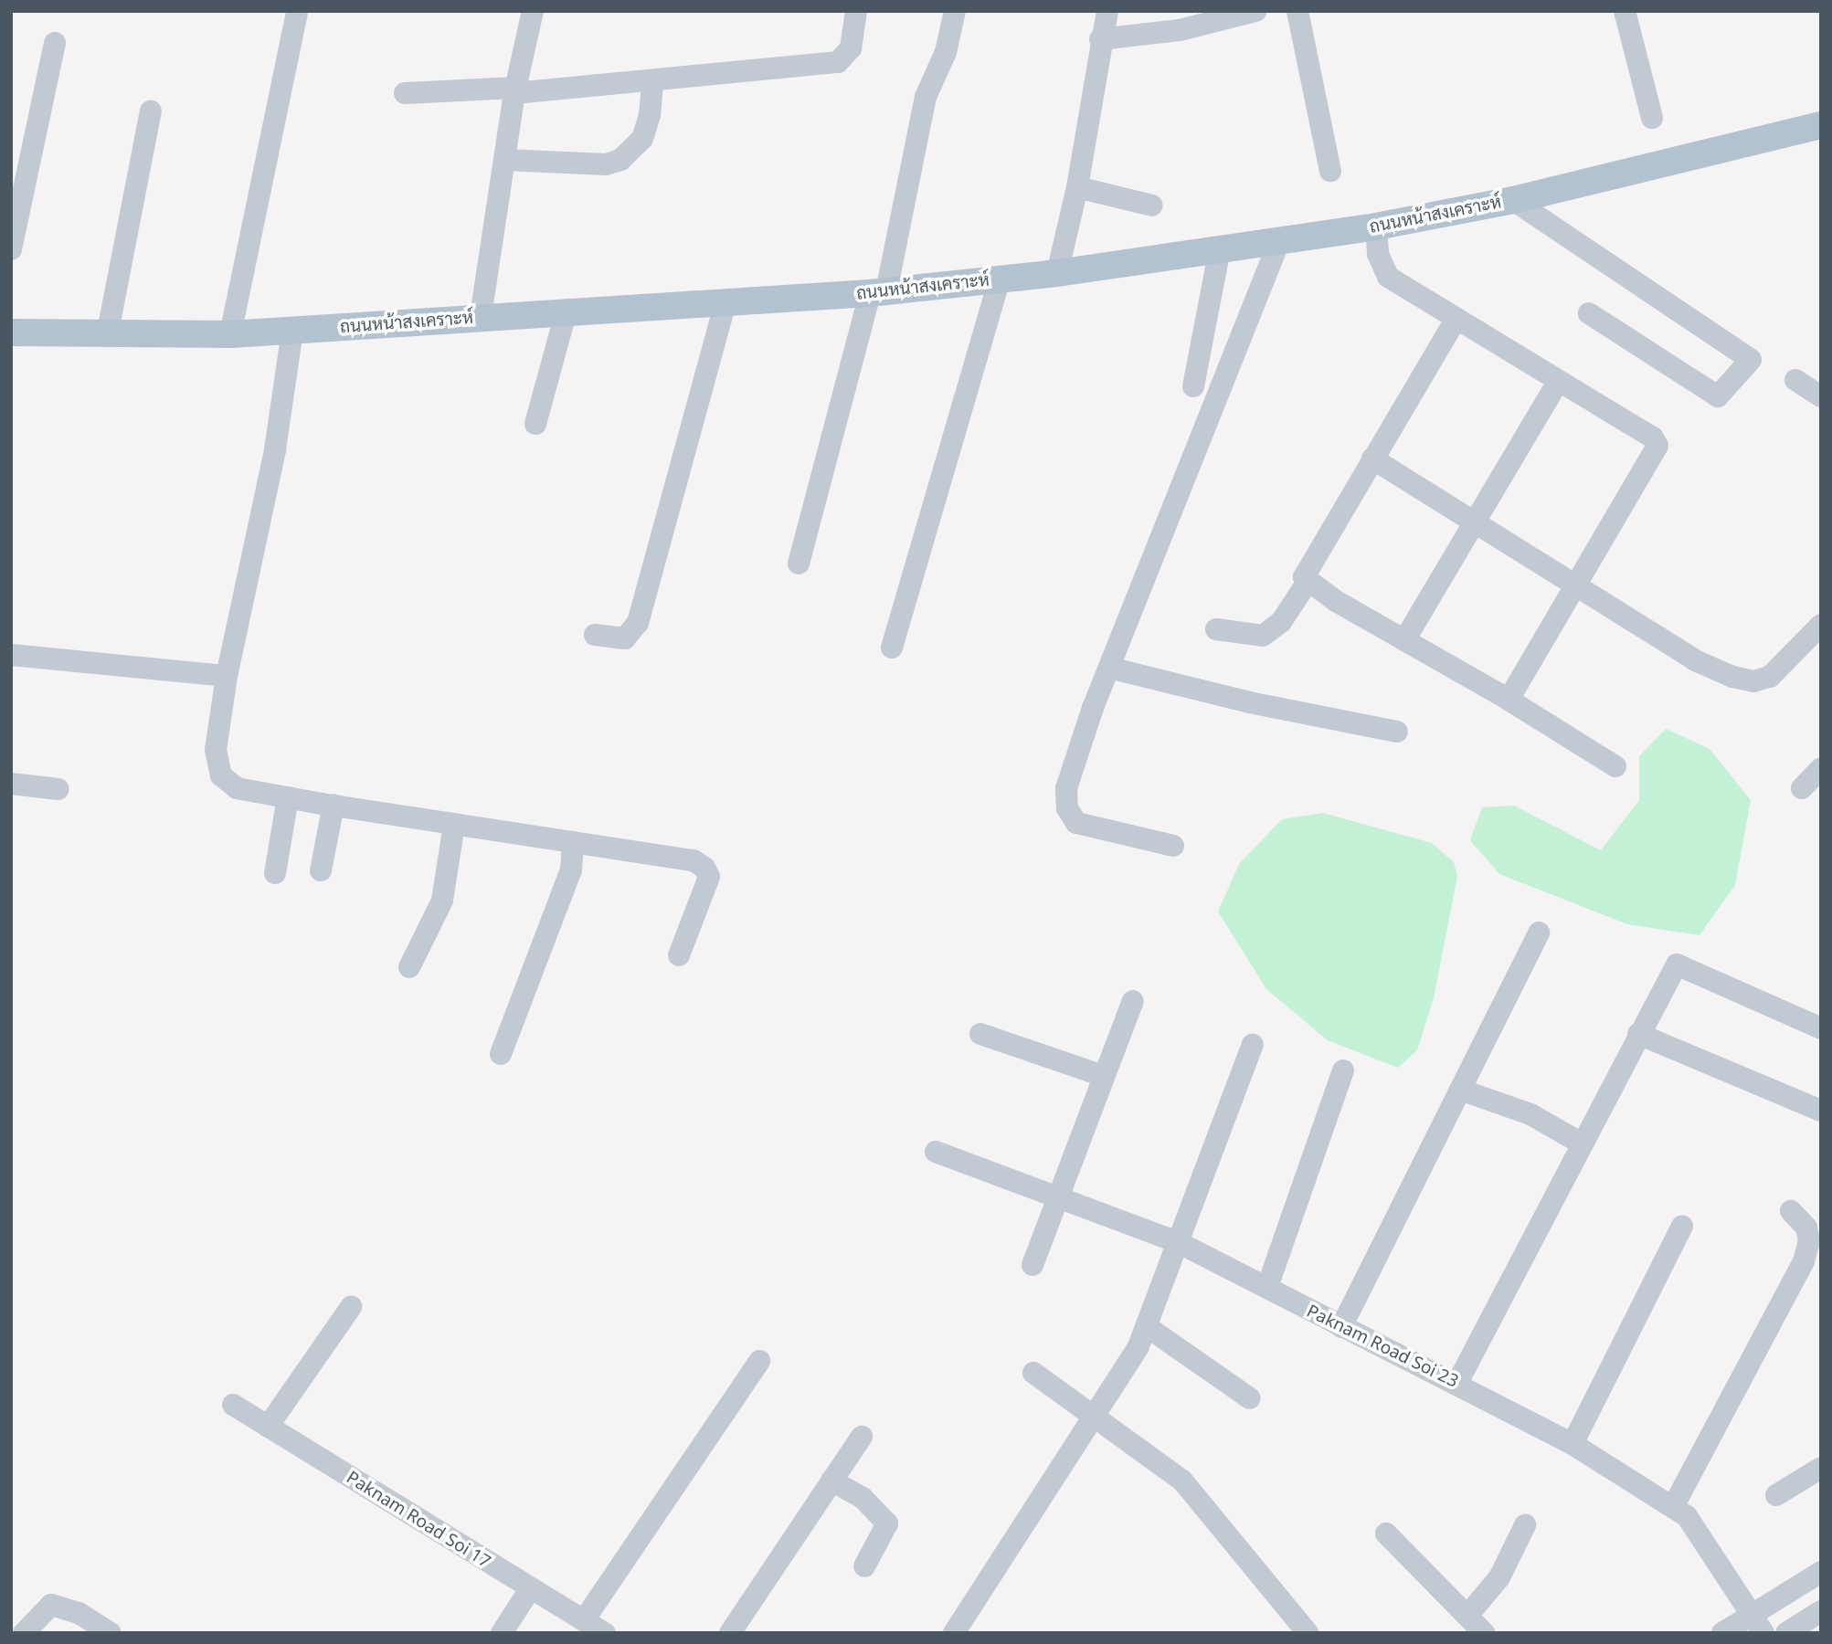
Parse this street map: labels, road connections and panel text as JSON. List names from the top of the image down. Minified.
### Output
{"streets":{"main road":["ถนนหน้าสงเคราะห์"],"street":["Paknam Road Soi 23","Paknam Road Soi 17"]}}
